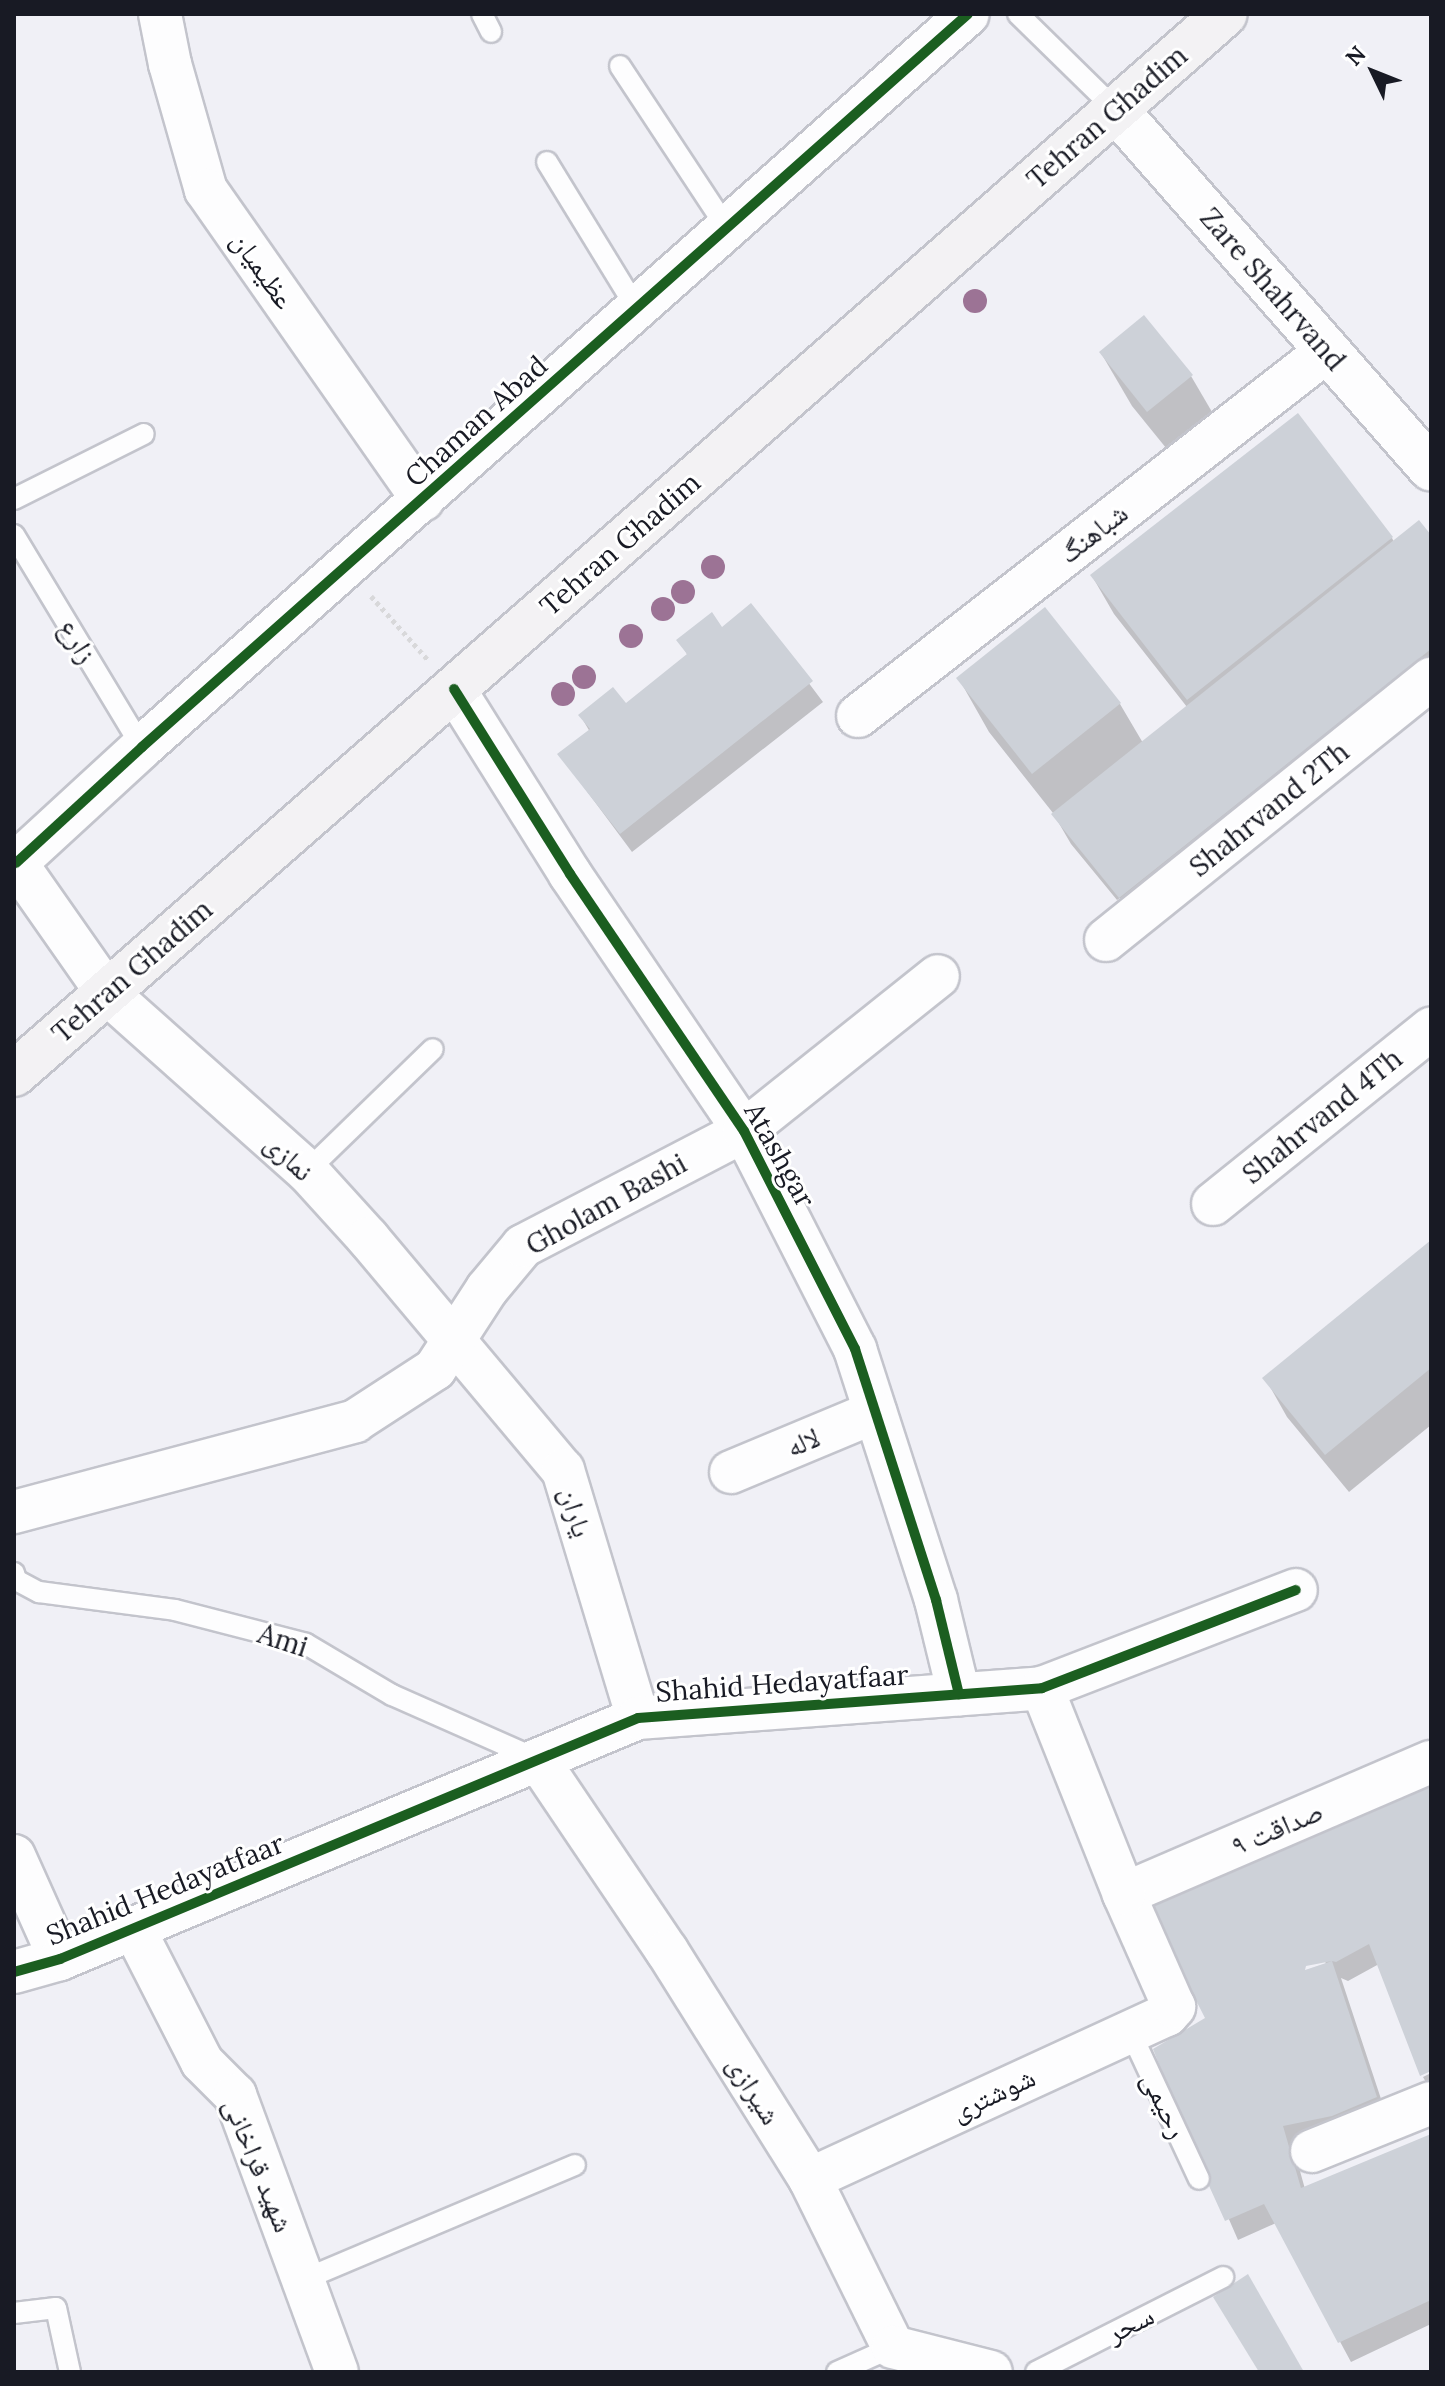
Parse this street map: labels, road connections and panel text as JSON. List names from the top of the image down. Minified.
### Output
{"streets":{"main road":["Tehran Ghadim"],"street":["عظیمیان","Zare Shahrvand","Chaman Abad","شباهنگ","Shahrvand 2Th","Shahrvand 4Th","Atashgar","نمازی","Gholam Bashi","لاله","یاران","Shahid Hedayatfaar","صداقت ۹","شیرازی","شوشتری","شهید قراخانی"],"lane":["زارع","Ami","رحیمی","سحر"]},"crossings":[["Tehran Ghadim","Zare Shahrvand"],["Tehran Ghadim","Atashgar"],["Tehran Ghadim","نمازی"],["عظیمیان","Chaman Abad"],["Zare Shahrvand","شباهنگ"],["Chaman Abad","زارع"],["Chaman Abad","نمازی"],["Atashgar","Gholam Bashi"],["Atashgar","لاله"],["Atashgar","Shahid Hedayatfaar"],["نمازی","Gholam Bashi"],["نمازی","یاران"],["Gholam Bashi","یاران"],["یاران","Shahid Hedayatfaar"],["Ami","Shahid Hedayatfaar"],["Ami","شیرازی"],["Shahid Hedayatfaar","شیرازی"],["Shahid Hedayatfaar","شهید قراخانی"],["صداقت ۹","شوشتری"],["شیرازی","شوشتری"],["شوشتری","رحیمی"]],"north":"top left"}
